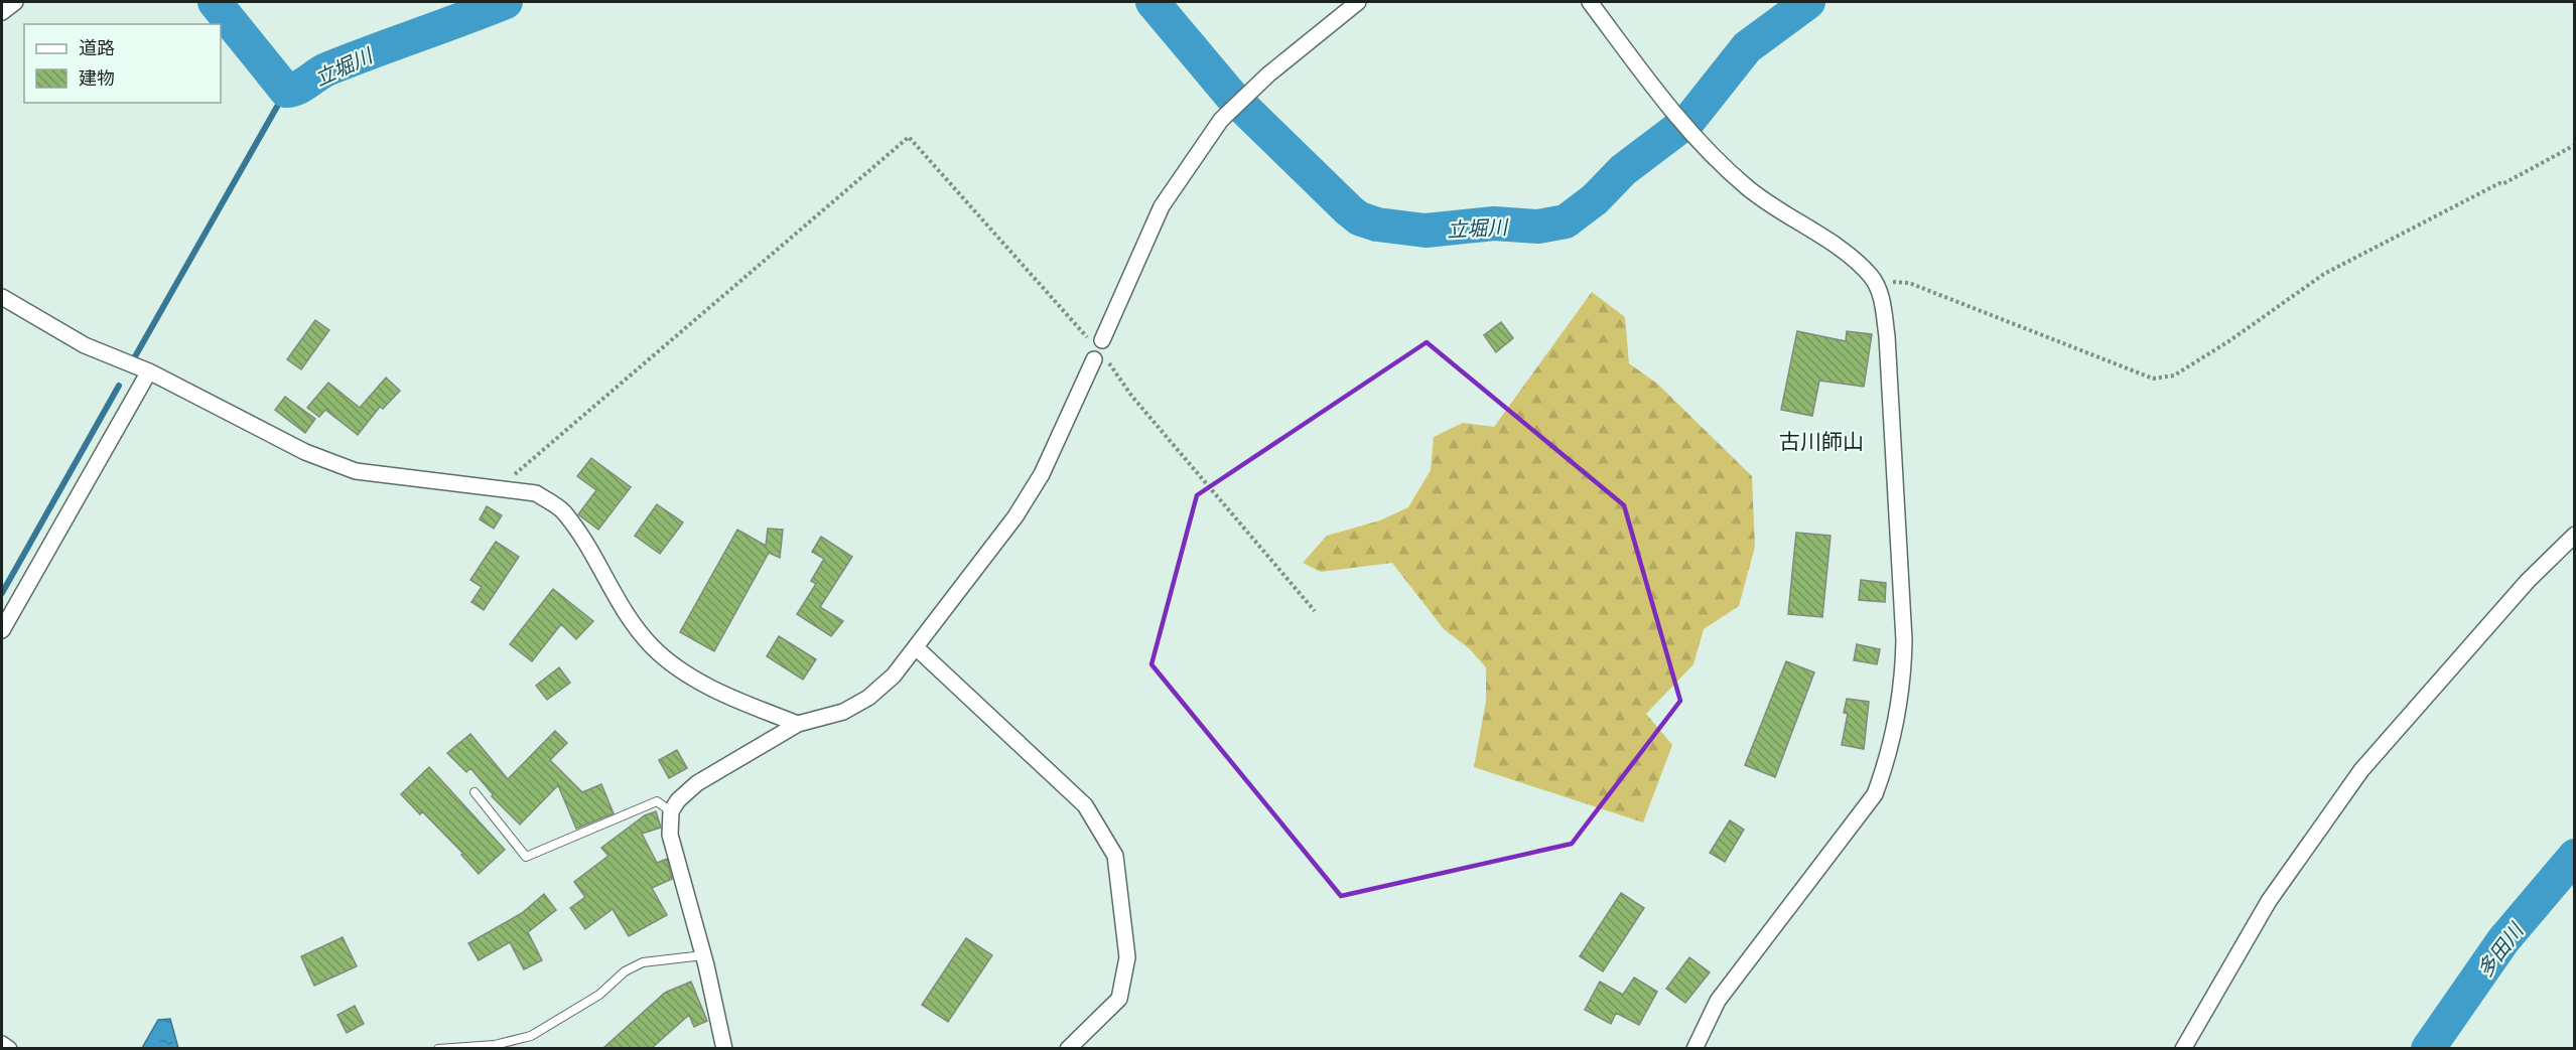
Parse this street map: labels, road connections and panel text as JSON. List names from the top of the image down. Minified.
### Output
{"districts":["古川師山"],"water":["立堀川","多田川"],"legend":["道路","建物"]}
